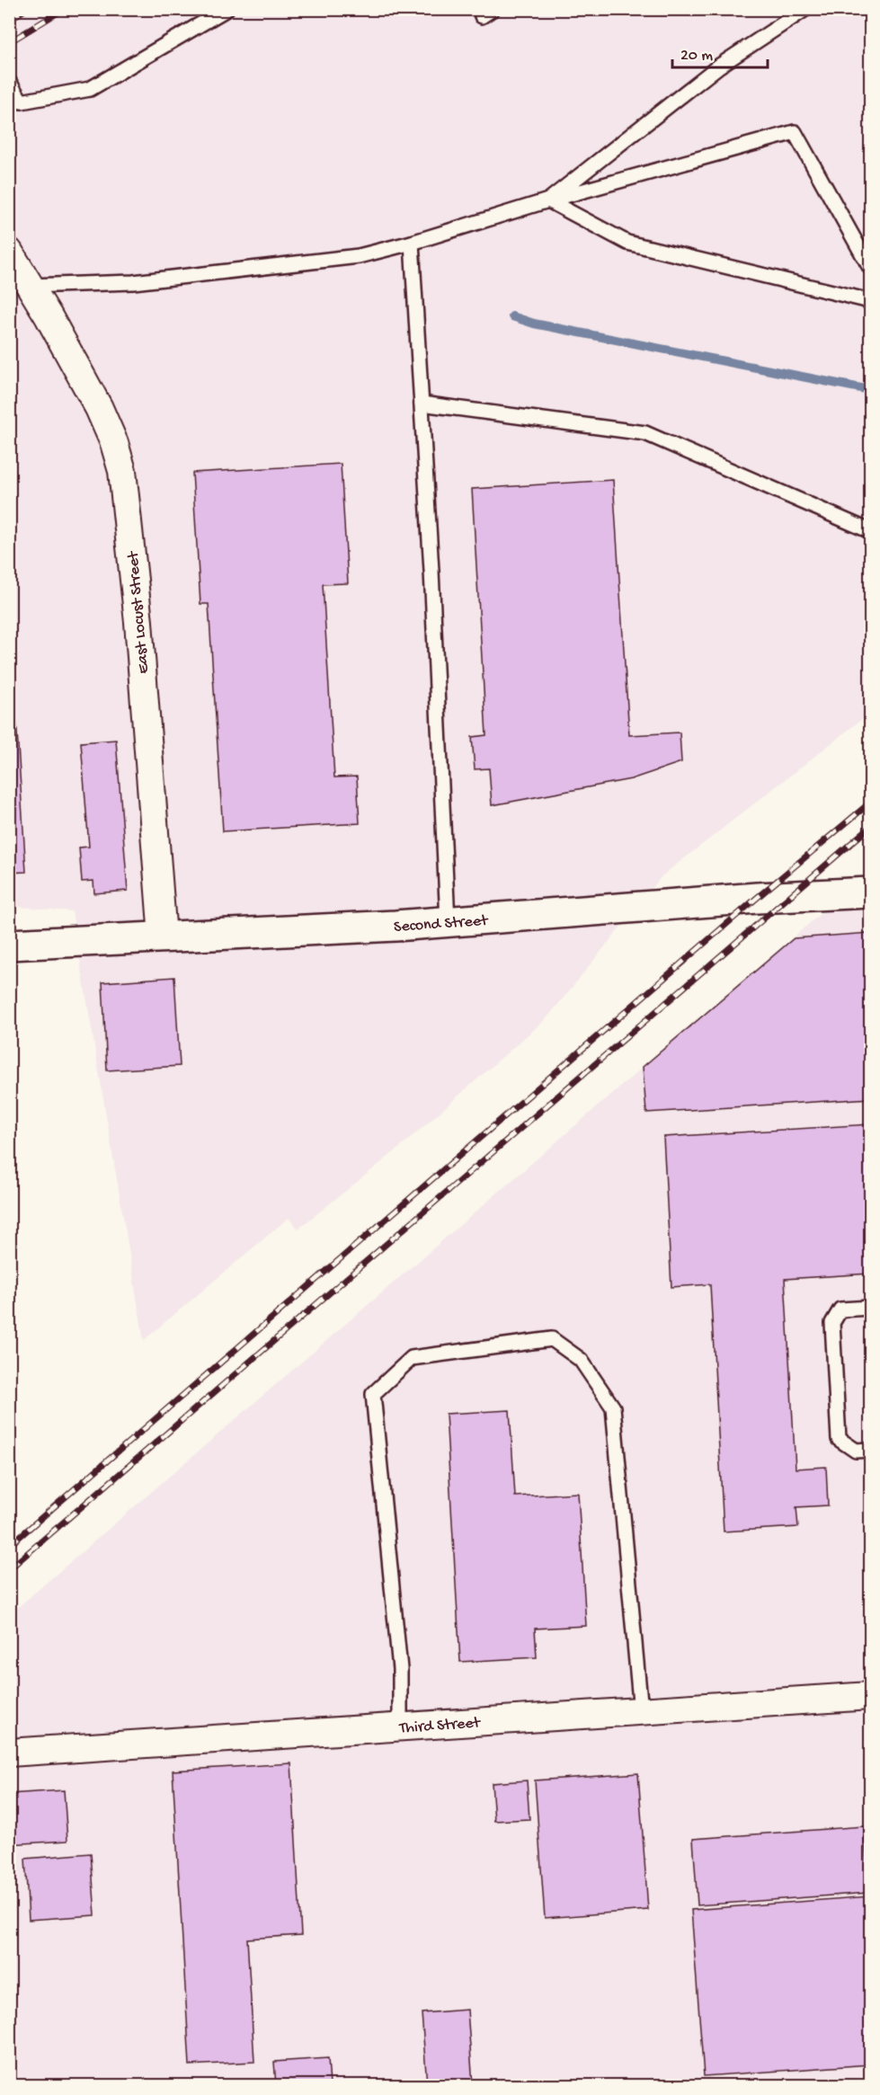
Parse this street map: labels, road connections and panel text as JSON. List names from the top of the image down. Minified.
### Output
{"streets":{"main road":["Second Street"],"street":["East Locust Street","Third Street"]},"crossings":[["East Locust Street","Second Street"]],"scale_bar":"20 m"}
